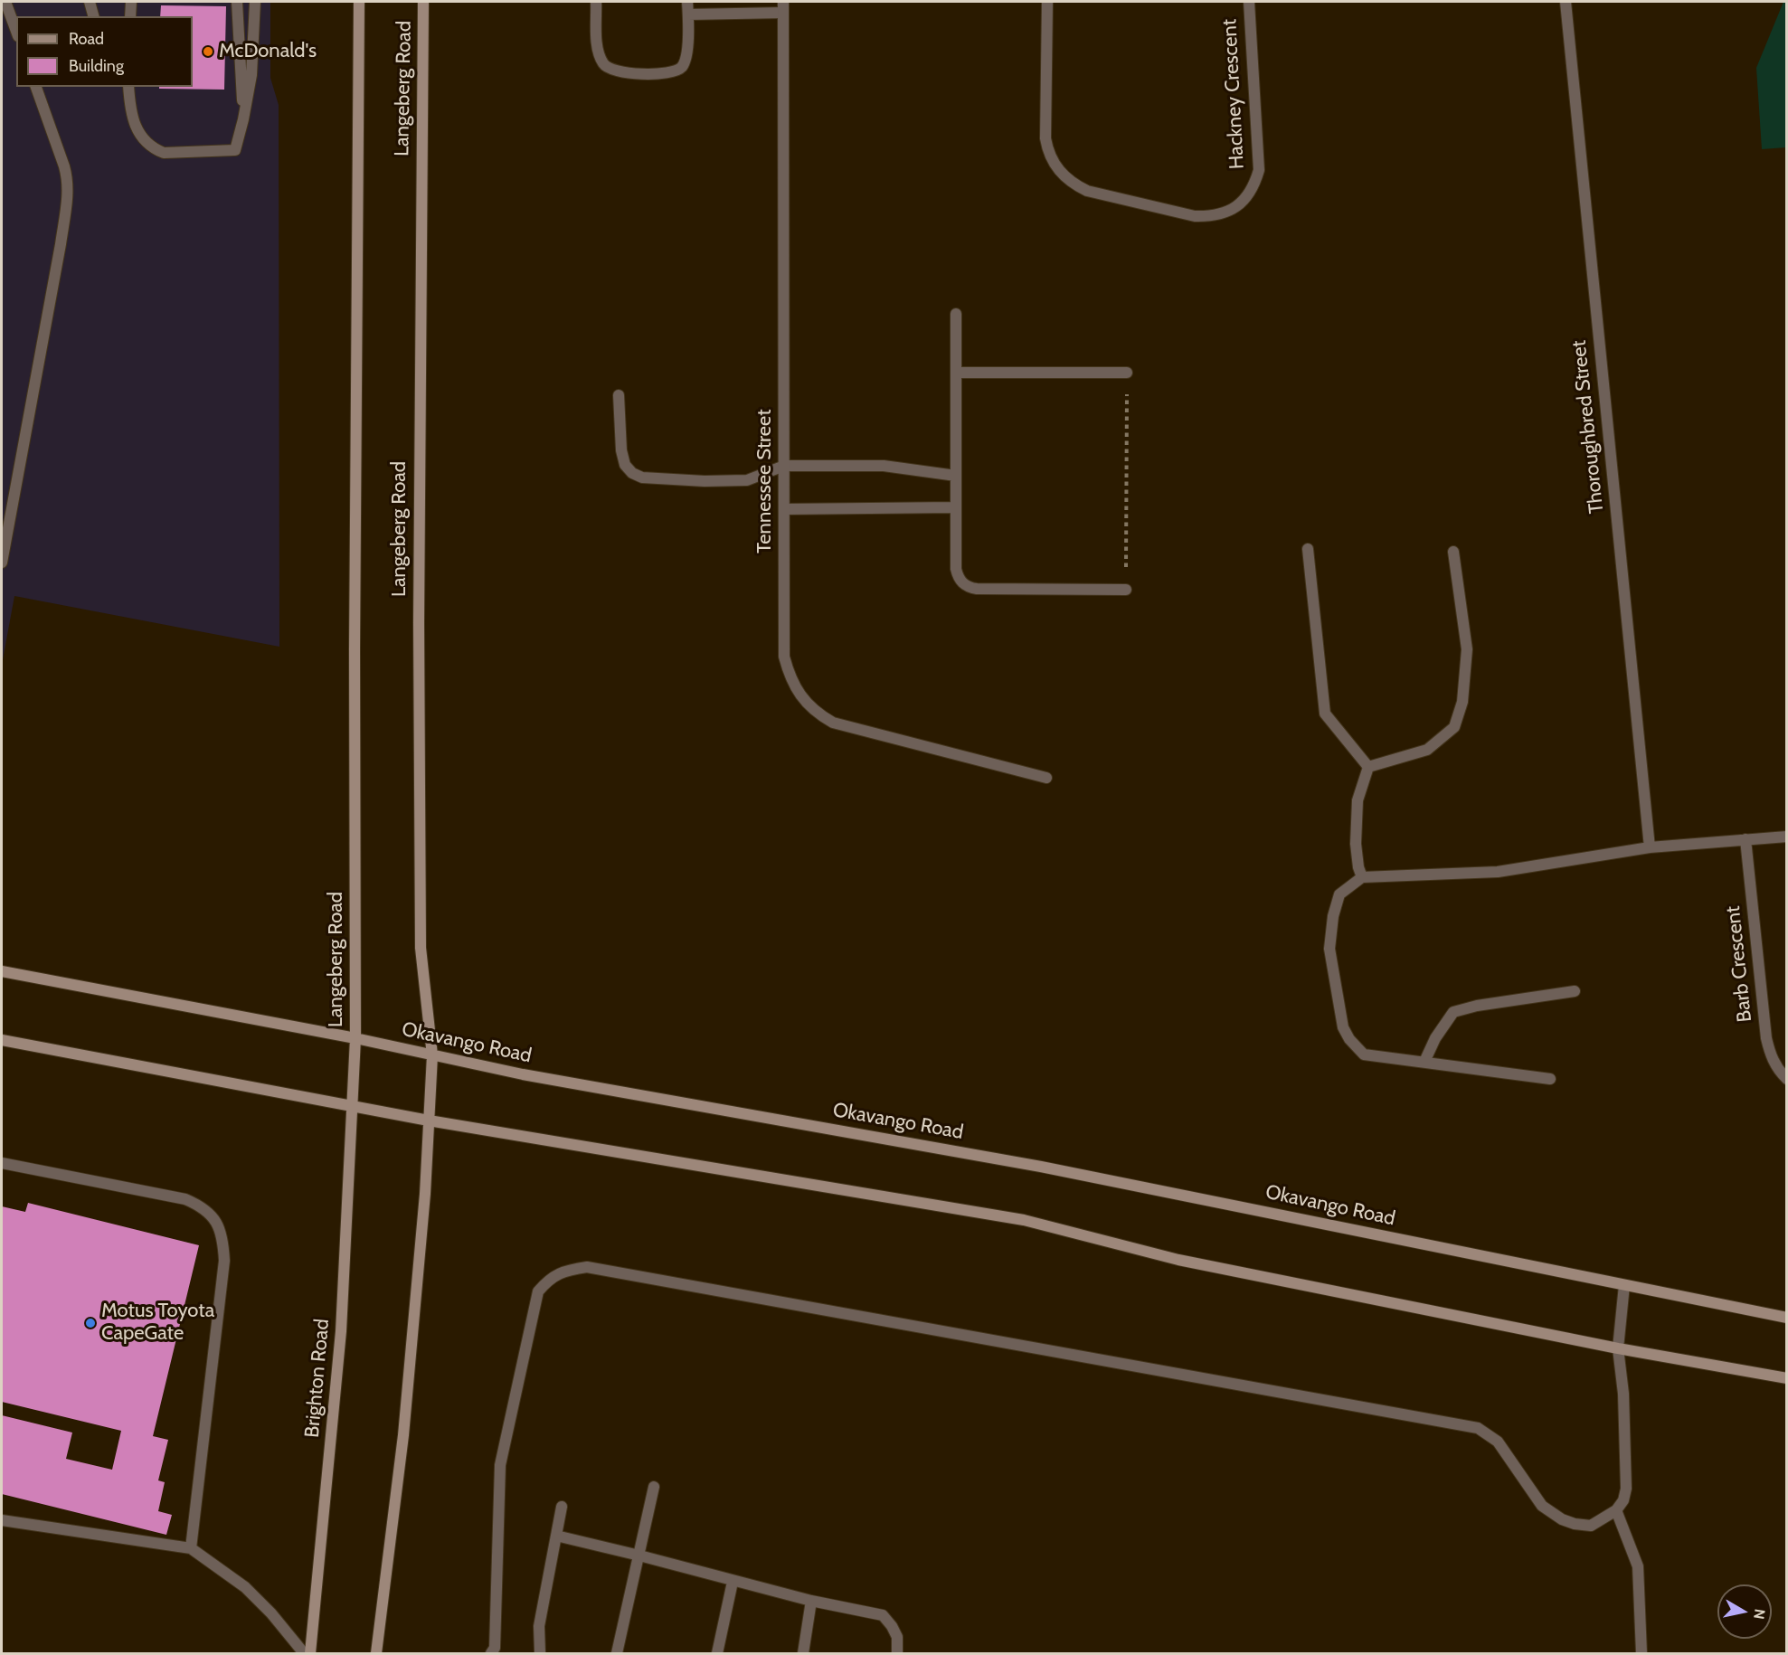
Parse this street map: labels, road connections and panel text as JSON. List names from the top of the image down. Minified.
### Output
{"streets":{"main road":["Langeberg Road","Okavango Road","Brighton Road"],"street":["Hackney Crescent","Thoroughbred Street","Tennessee Street","Barb Crescent"]},"crossings":[["Langeberg Road","Okavango Road"],["Langeberg Road","Brighton Road"]],"places":["McDonald's","Motus Toyota CapeGate"],"legend":["Road","Building"],"north":"right"}
